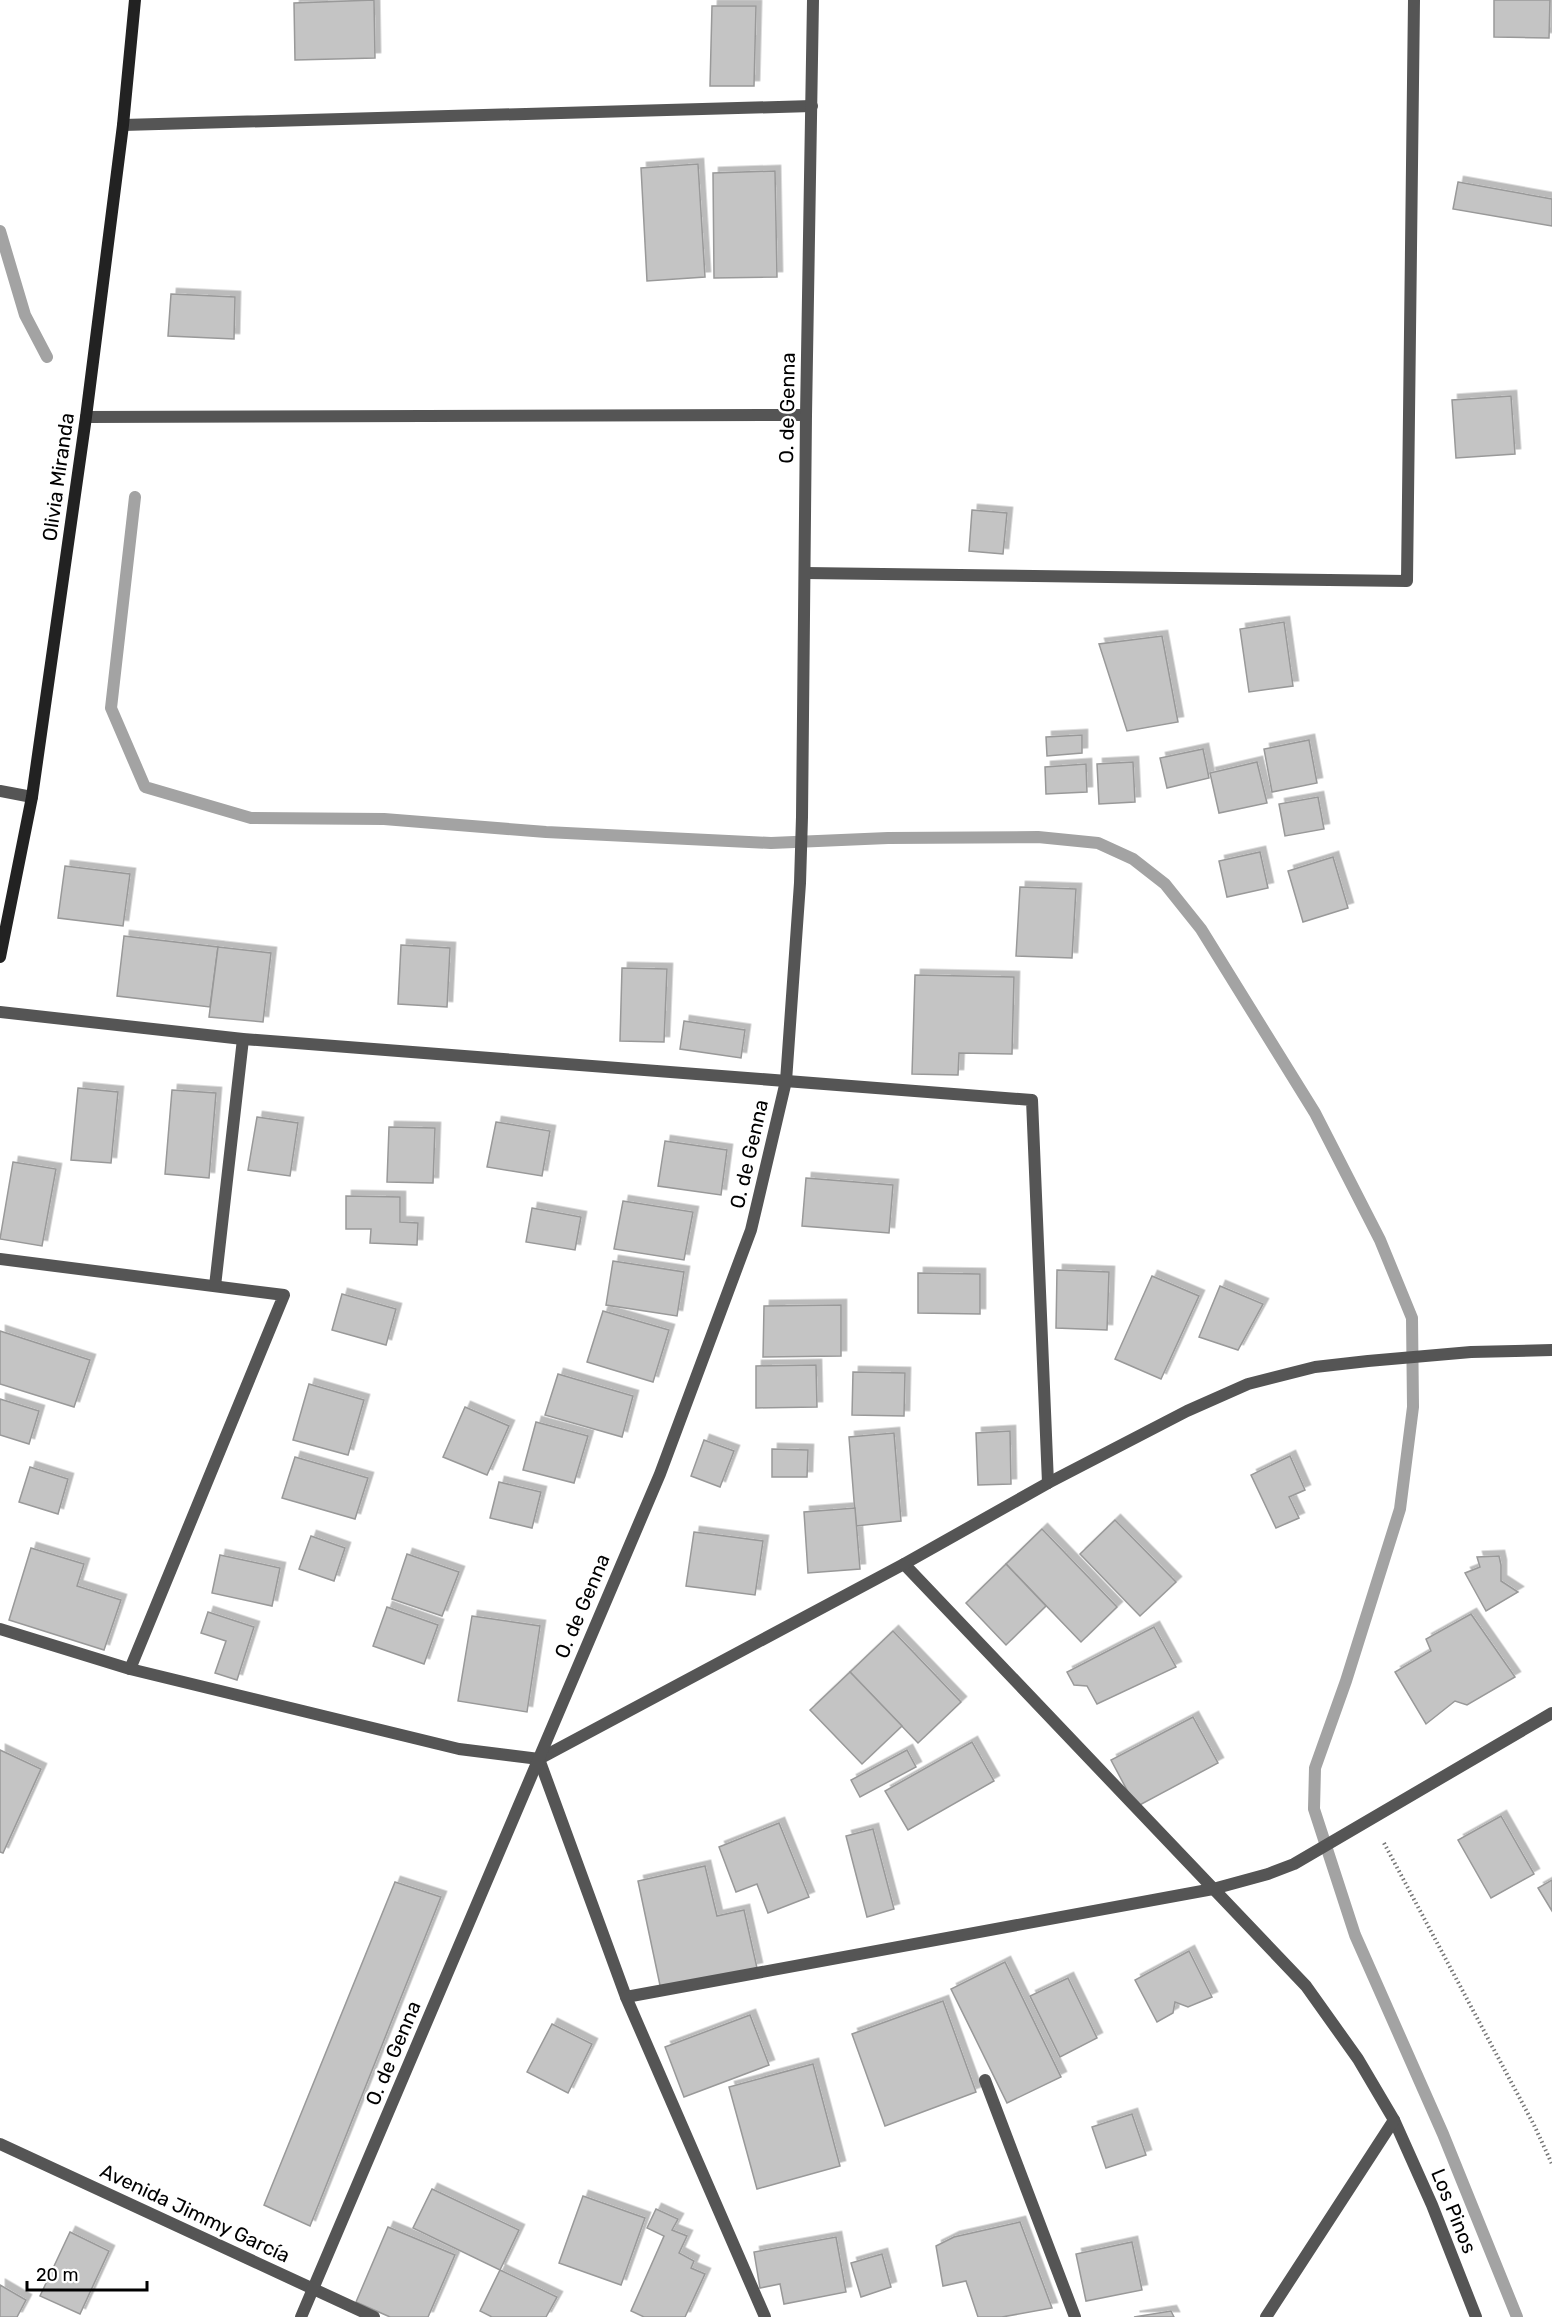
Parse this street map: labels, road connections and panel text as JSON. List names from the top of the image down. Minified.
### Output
{"streets":{"street":["O. de Genna","Olivia Miranda","Los Pinos","Avenida Jimmy García"]},"crossings":[["O. de Genna","Avenida Jimmy García"]],"scale_bar":"20 m"}
